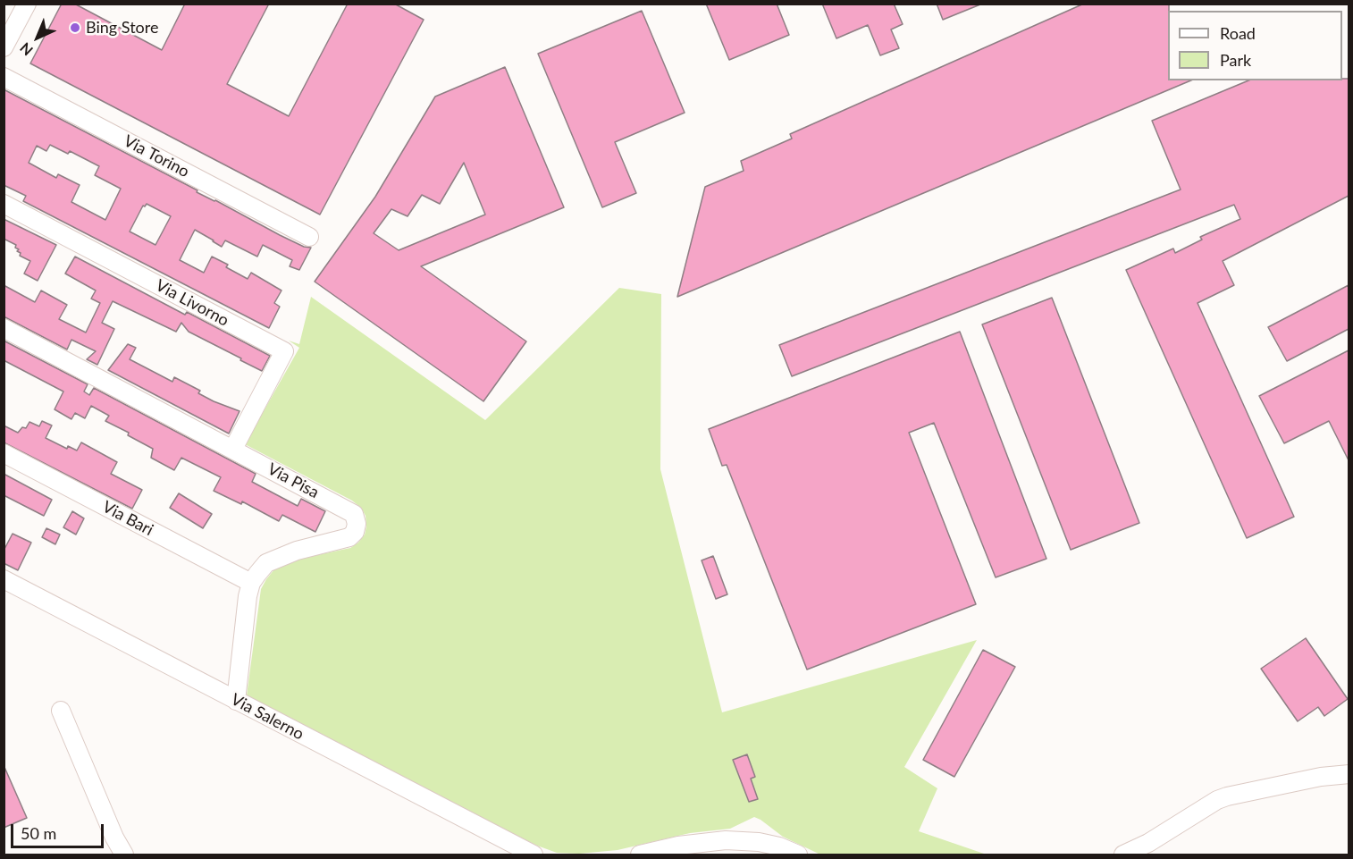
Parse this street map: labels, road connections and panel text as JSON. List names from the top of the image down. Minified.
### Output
{"streets":{"street":["Via Torino","Via Livorno","Via Pisa","Via Bari","Via Salerno"]},"crossings":[["Via Livorno","Via Pisa"],["Via Pisa","Via Bari"],["Via Pisa","Via Salerno"]],"places":["Bing Store"],"legend":["Road","Park"],"scale_bar":"50 m","north":"bottom left"}
